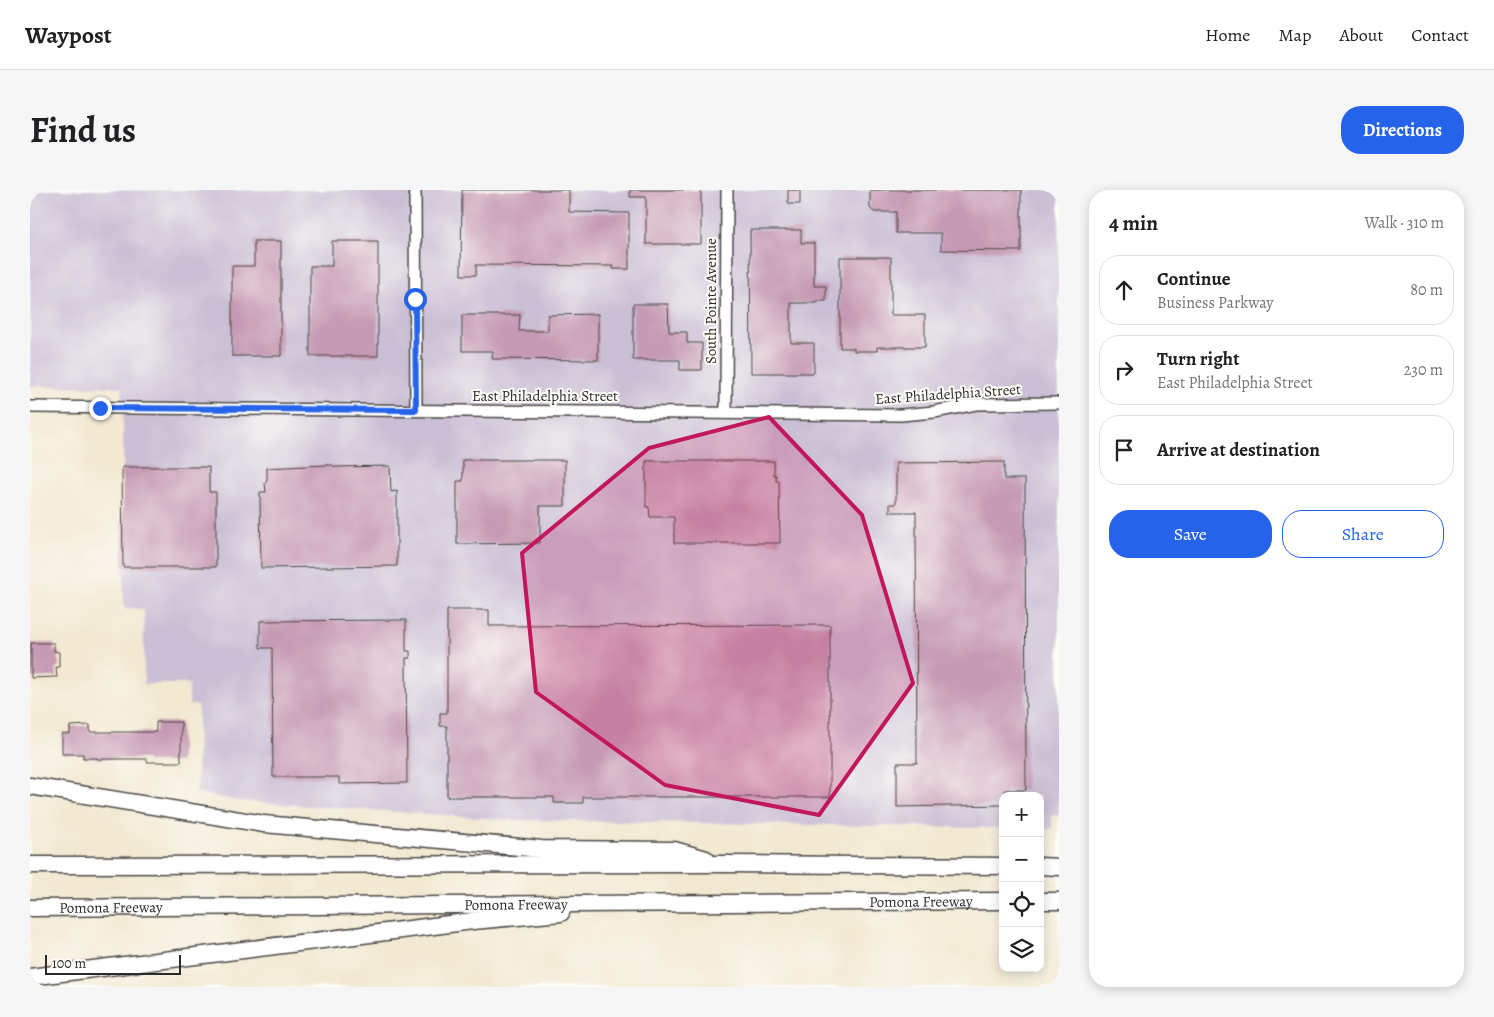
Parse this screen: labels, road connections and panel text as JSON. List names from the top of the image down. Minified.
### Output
{"streets":{"highway":["Pomona Freeway"],"street":["South Pointe Avenue","East Philadelphia Street"]},"crossings":[["South Pointe Avenue","East Philadelphia Street"]],"scale_bar":"100 m","page":{"header":"Waypost","nav":["Home","Map","About","Contact"],"title":"Find us","buttons":["Directions",["Save","Share"]],"heading":["4 min","Walk · 310 m"],"list":[["Continue","Business Parkway","80 m"],["Turn right","East Philadelphia Street","230 m"],"Arrive at destination"],"map_buttons":["+","−"],"scale":"100 m"}}
